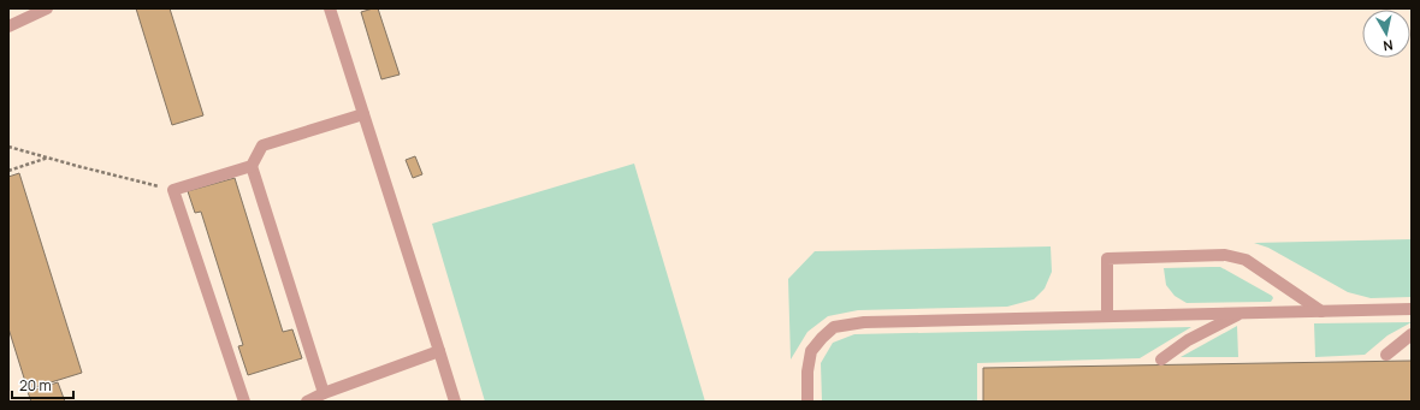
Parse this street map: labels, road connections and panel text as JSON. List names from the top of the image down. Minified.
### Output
{"scale_bar":"20 m","north":"bottom"}
